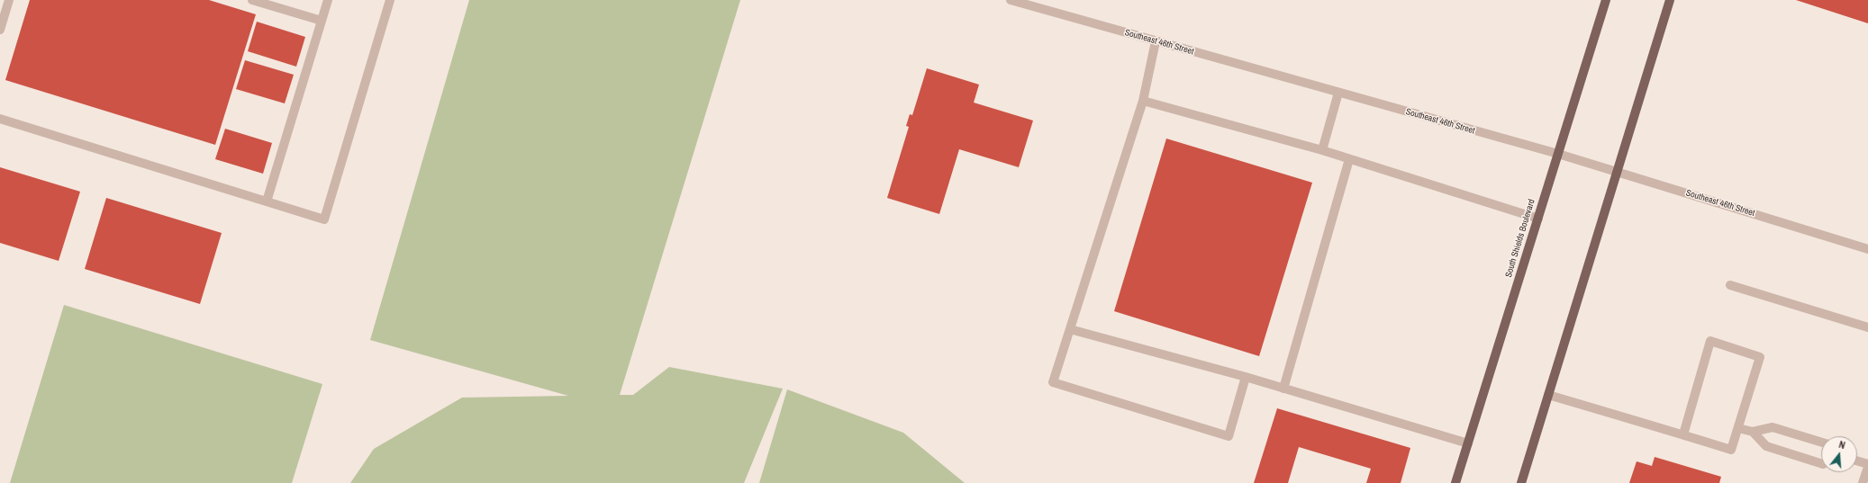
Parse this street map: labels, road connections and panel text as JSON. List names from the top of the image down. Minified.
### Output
{"streets":{"main road":["South Shields Boulevard"],"street":["Southeast 46th Street"]},"crossings":[["Southeast 46th Street","South Shields Boulevard"]],"north":"top"}
